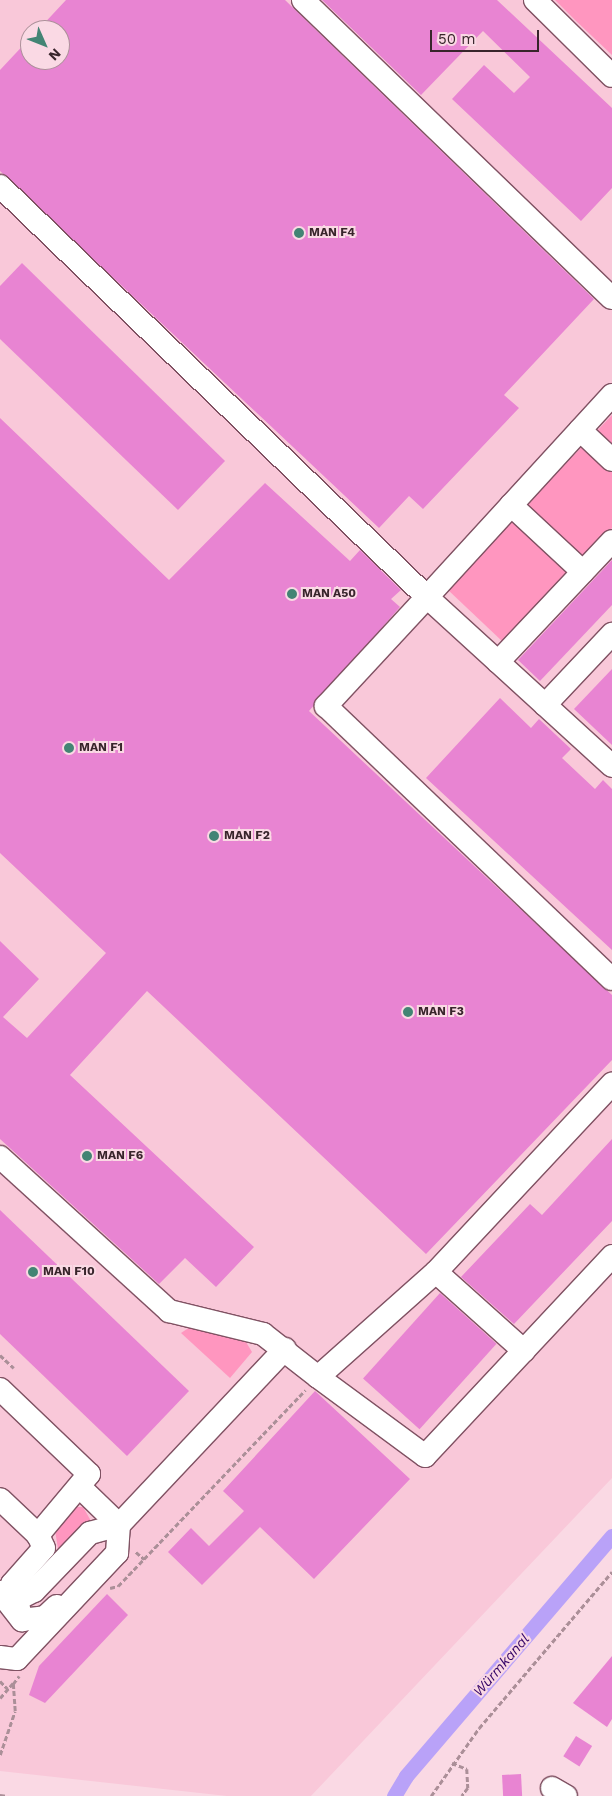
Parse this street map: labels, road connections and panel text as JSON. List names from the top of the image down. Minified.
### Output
{"water":["Würmkanal"],"places":["MAN F4","MAN A50","MAN F1","MAN F2","MAN F3","MAN F6","MAN F10"],"scale_bar":"50 m","north":"bottom right"}
